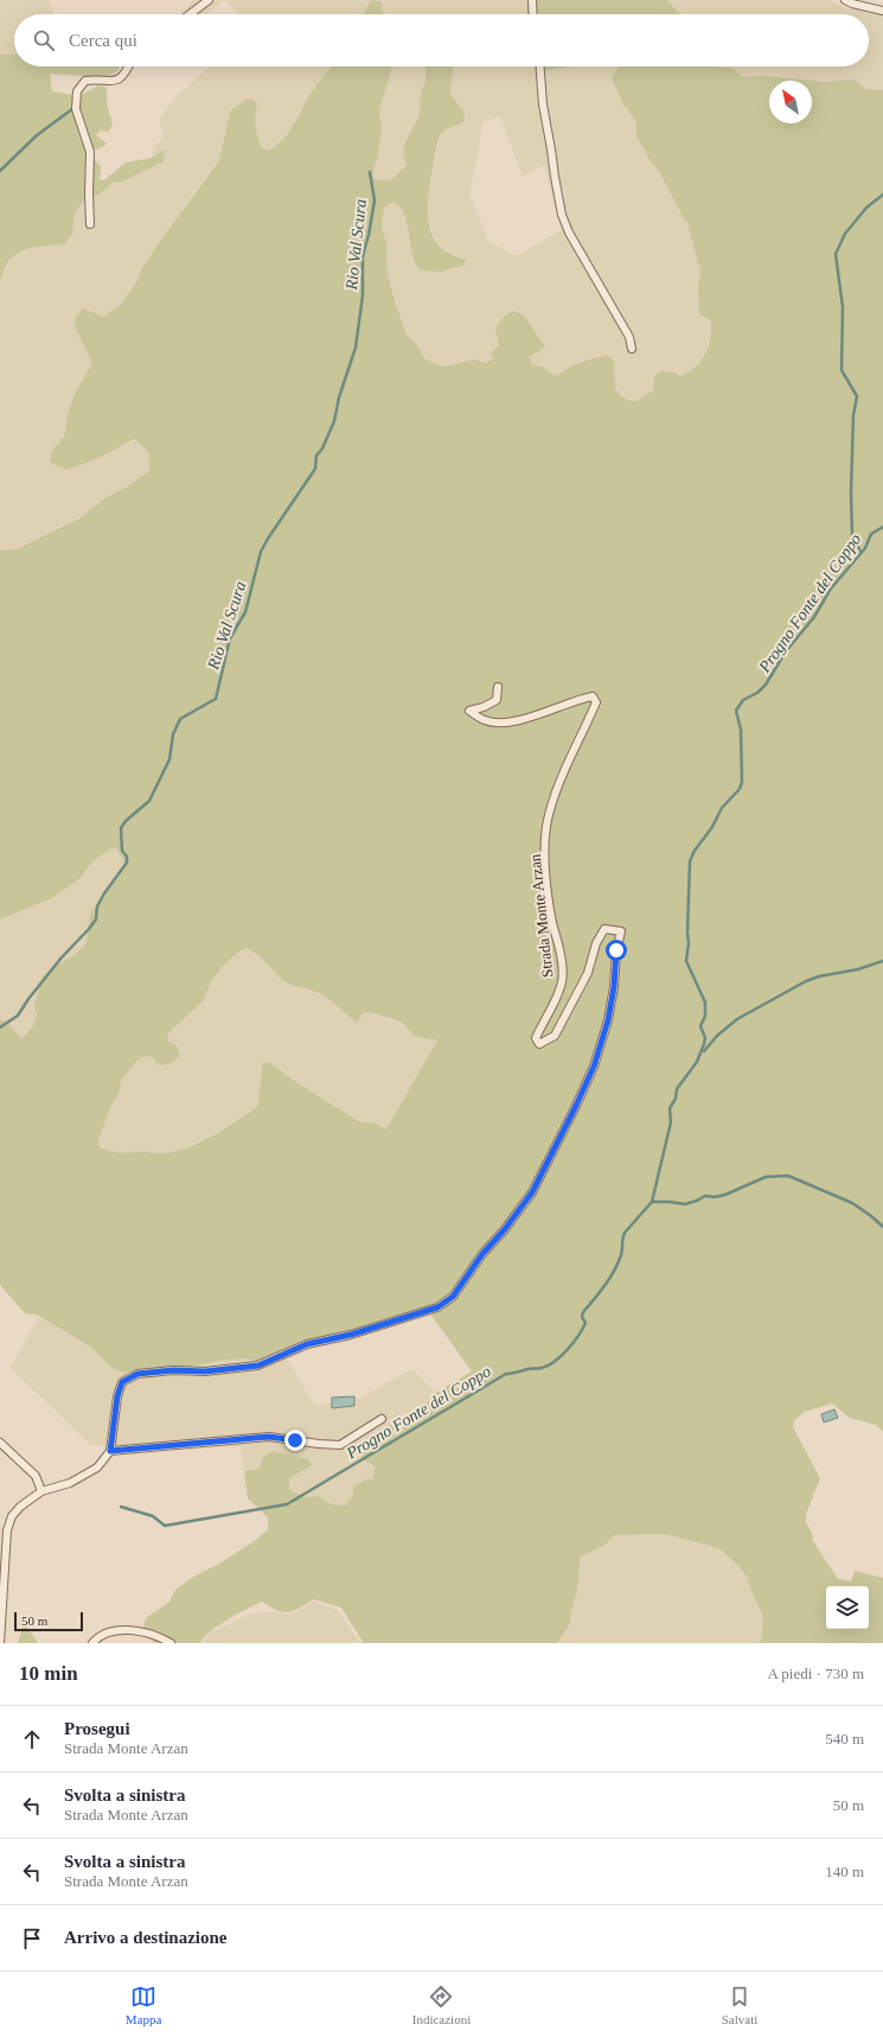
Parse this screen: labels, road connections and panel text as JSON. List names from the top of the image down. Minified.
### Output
{"streets":{"street":["Strada Monte Arzan"]},"water":["Rio Val Scura","Progno Fonte del Coppo"],"scale_bar":"50 m","north":"top left","page":{"search":"Cerca qui","scale":"50 m","heading":["10 min","A piedi · 730 m"],"list":[["Prosegui","Strada Monte Arzan","540 m"],["Svolta a sinistra","Strada Monte Arzan","50 m"],["Svolta a sinistra","Strada Monte Arzan","140 m"],"Arrivo a destinazione"],"nav":["Mappa","Indicazioni","Salvati"]}}
